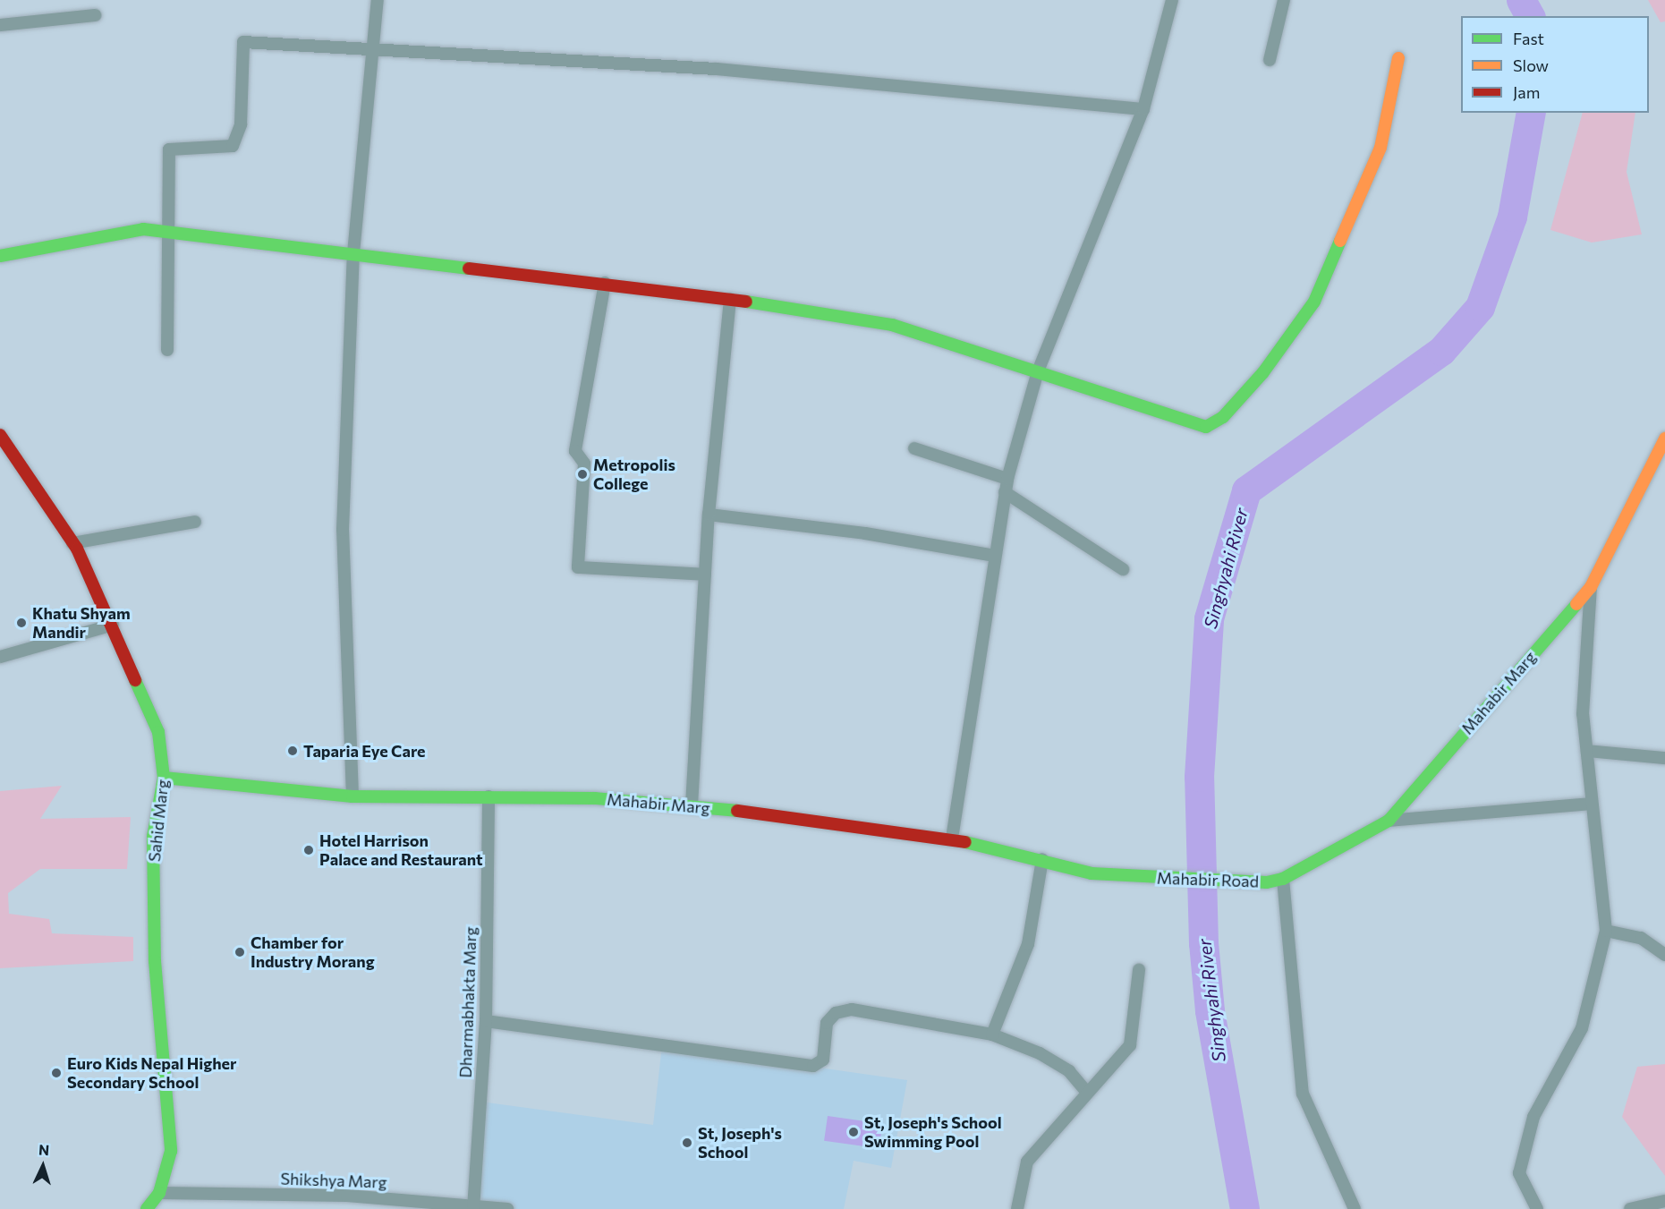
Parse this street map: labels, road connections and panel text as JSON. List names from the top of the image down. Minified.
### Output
{"streets":{"street":["Mahabir Marg","Sahid Marg","Mahabir Road","Dharmabhakta Marg","Shikshya Marg"]},"crossings":[["Mahabir Marg","Sahid Marg"],["Mahabir Marg","Mahabir Road"],["Mahabir Marg","Dharmabhakta Marg"],["Sahid Marg","Shikshya Marg"],["Dharmabhakta Marg","Shikshya Marg"]],"water":["Singhyahi River"],"places":["Metropolis College","Khatu Shyam Mandir","Taparia Eye Care","Hotel Harrison Palace and Restaurant","Chamber for Industry Morang","Euro Kids Nepal Higher Secondary School","St, Joseph's School Swimming Pool","St, Joseph's School"],"legend":["Fast","Slow","Jam"],"north":"top"}
